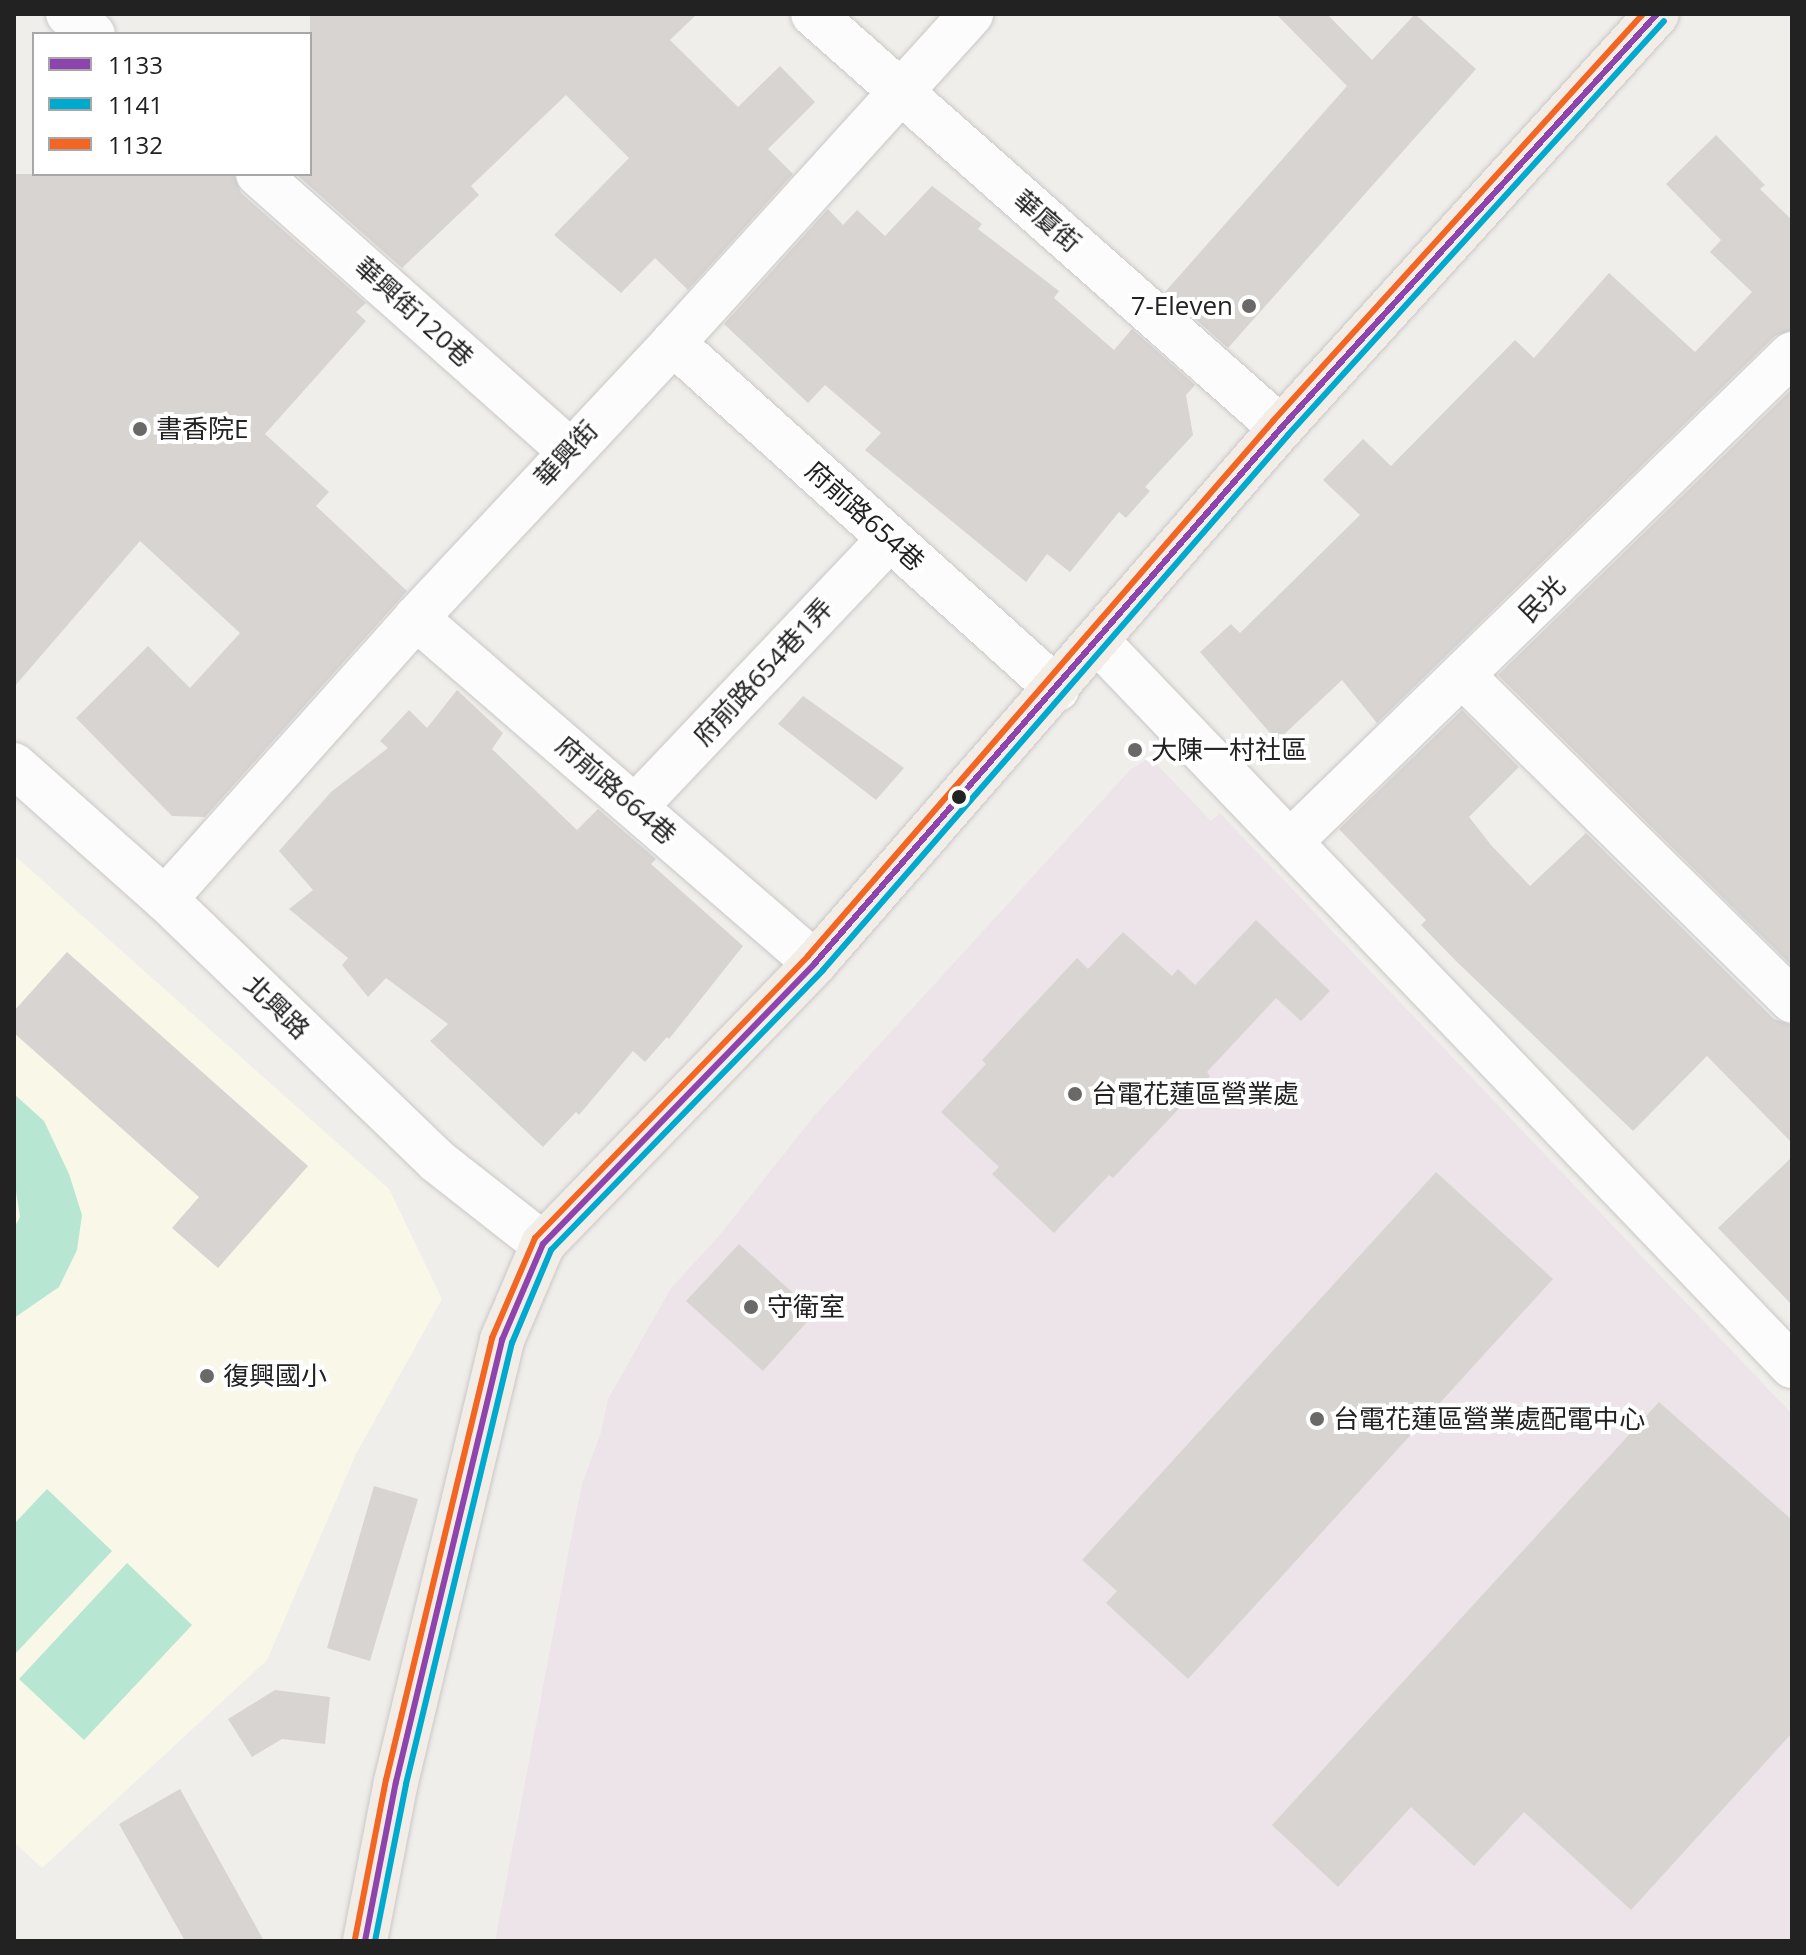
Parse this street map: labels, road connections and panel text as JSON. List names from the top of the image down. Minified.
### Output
{"streets":{"street":["華廈街","華興街120巷","華興街","府前路654巷","民光","府前路654巷1弄","府前路664巷","北興路"]},"crossings":[["華廈街","華興街"],["華興街120巷","華興街"],["華興街","府前路654巷"],["華興街","府前路664巷"],["華興街","北興路"],["府前路654巷","府前路654巷1弄"],["府前路654巷1弄","府前路664巷"]],"places":["7-Eleven","書香院E","大陳一村社區","台電花蓮區營業處","守衛室","復興國小","台電花蓮區營業處配電中心"],"lines":["transit line 1133","transit line 1132","transit line 1141"],"legend":["1133","1141","1132"]}
